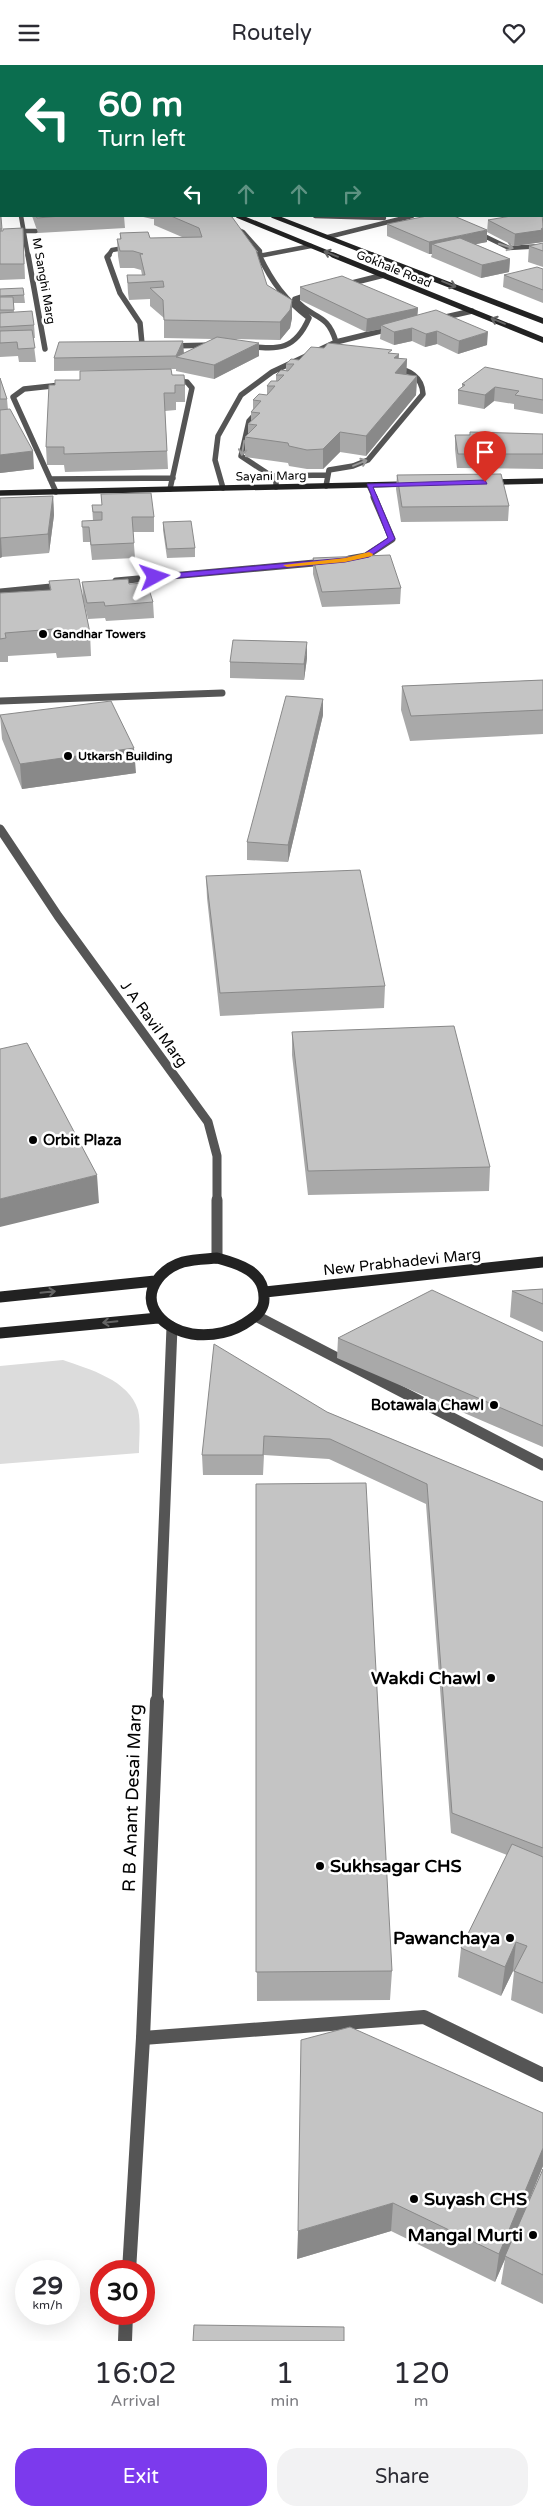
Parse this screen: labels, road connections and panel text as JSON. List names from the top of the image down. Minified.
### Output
{"streets":{"main road":["Gokhale Road","Sayani Marg","New Prabhadevi Marg"],"street":["M Sanghi Marg","J A Ravil Marg","R B Anant Desai Marg"]},"crossings":[["J A Ravil Marg","New Prabhadevi Marg"],["J A Ravil Marg","R B Anant Desai Marg"],["New Prabhadevi Marg","R B Anant Desai Marg"]],"places":["Gandhar Towers","Utkarsh Building","Orbit Plaza","Botawala Chawl","Wakdi Chawl","Sukhsagar CHS","Pawanchaya","Suyash CHS","Mangal Murti"],"page":{"header":"Routely","turn":["60 m","Turn left"],"speed":"29 km/h","limit":"30","eta":["16:02","Arrival","1","min","120","m"],"buttons":["Exit","Share"]}}
